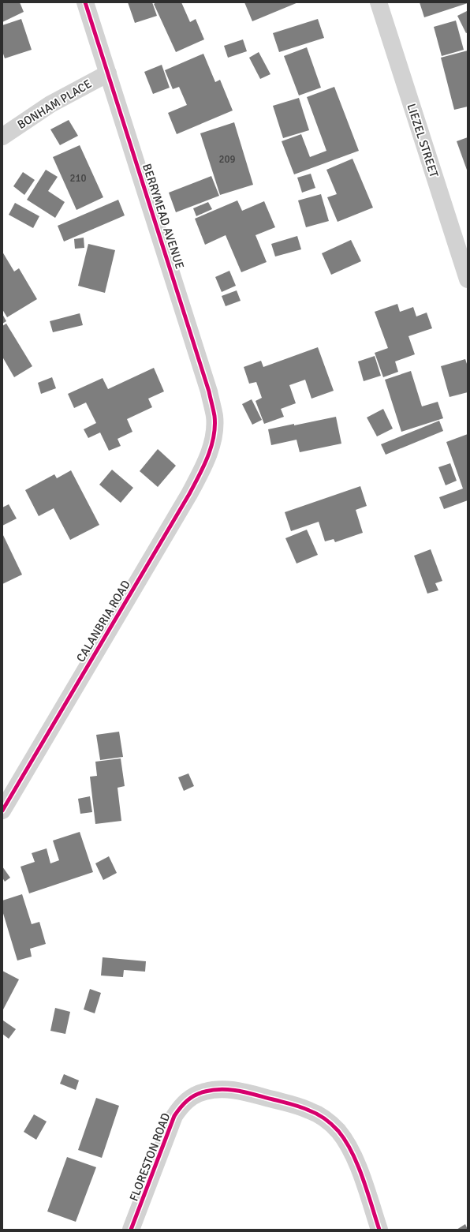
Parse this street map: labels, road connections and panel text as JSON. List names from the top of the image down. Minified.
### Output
{"streets":{"street":["BONHAM PLACE","LIEZEL STREET","BERRYMEAD AVENUE","CALANBRIA ROAD","FLORESTON ROAD"]},"crossings":[["BONHAM PLACE","BERRYMEAD AVENUE"],["BERRYMEAD AVENUE","CALANBRIA ROAD"]],"house_numbers":["209","210"]}
